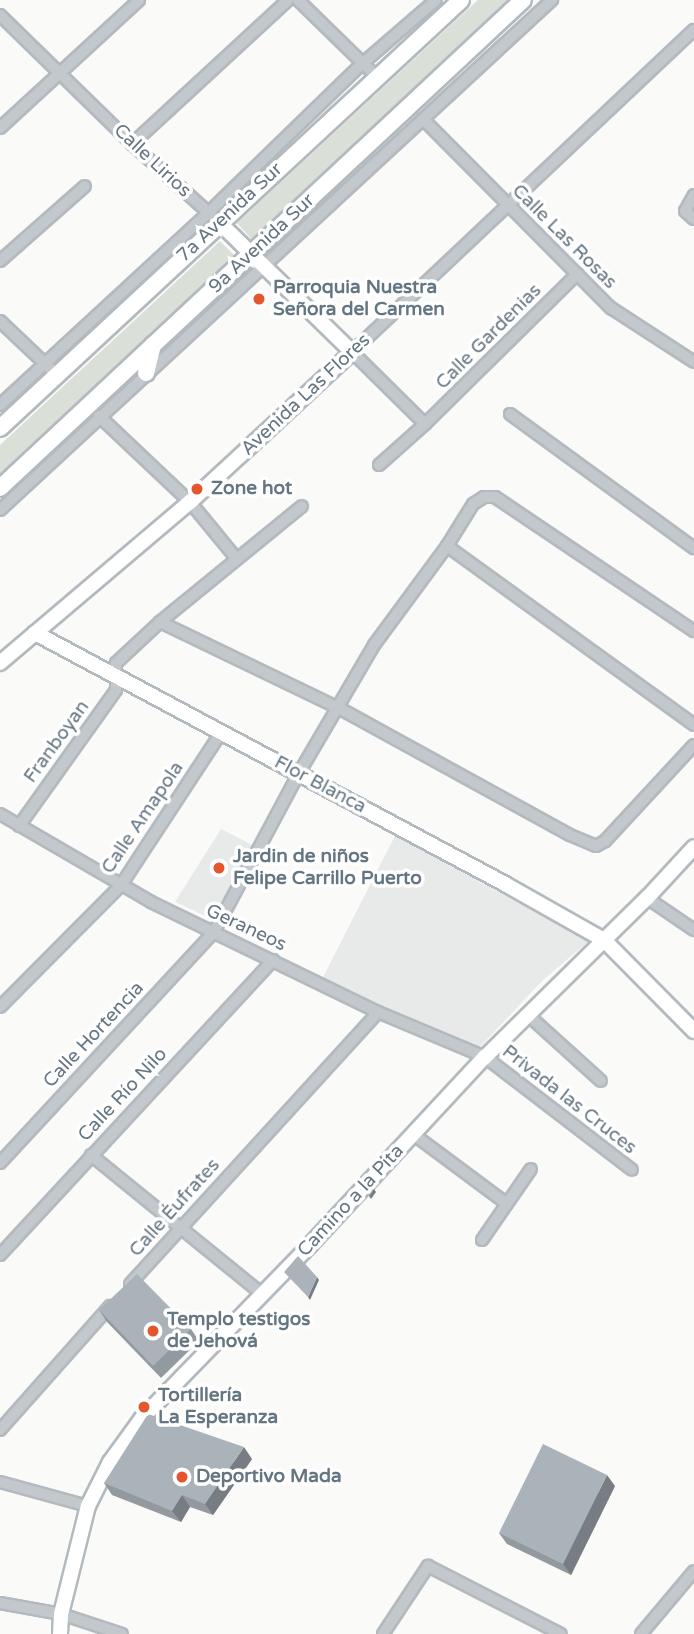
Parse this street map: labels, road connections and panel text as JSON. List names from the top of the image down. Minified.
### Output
{"streets":{"main road":["7a Avenida Sur","9a Avenida Sur"],"street":["Calle Lirios","Calle Las Rosas","Calle Gardenias","Avenida Las Flores","Franboyan","Flor Blanca","Calle Amapola","Geraneos","Calle Hortencia","Calle Río Nilo","Privada las Cruces","Camino a la Pita","Calle Éufrates"]},"crossings":[["Calle Lirios","7a Avenida Sur"],["Calle Lirios","9a Avenida Sur"],["Calle Lirios","Calle Gardenias"],["Calle Lirios","Avenida Las Flores"],["Calle Las Rosas","Calle Gardenias"],["Calle Las Rosas","Avenida Las Flores"],["Avenida Las Flores","Flor Blanca"],["Franboyan","Flor Blanca"],["Franboyan","Geraneos"],["Flor Blanca","Calle Amapola"],["Flor Blanca","Calle Hortencia"],["Flor Blanca","Camino a la Pita"],["Calle Amapola","Geraneos"],["Geraneos","Calle Hortencia"],["Geraneos","Calle Río Nilo"],["Geraneos","Privada las Cruces"],["Geraneos","Camino a la Pita"],["Geraneos","Calle Éufrates"],["Privada las Cruces","Camino a la Pita"]],"places":["Parroquia Nuestra Señora del Carmen","Zone hot","Jardin de niños Felipe Carrillo Puerto","Templo testigos de Jehová","Tortillería La Esperanza","Deportivo Mada"]}
